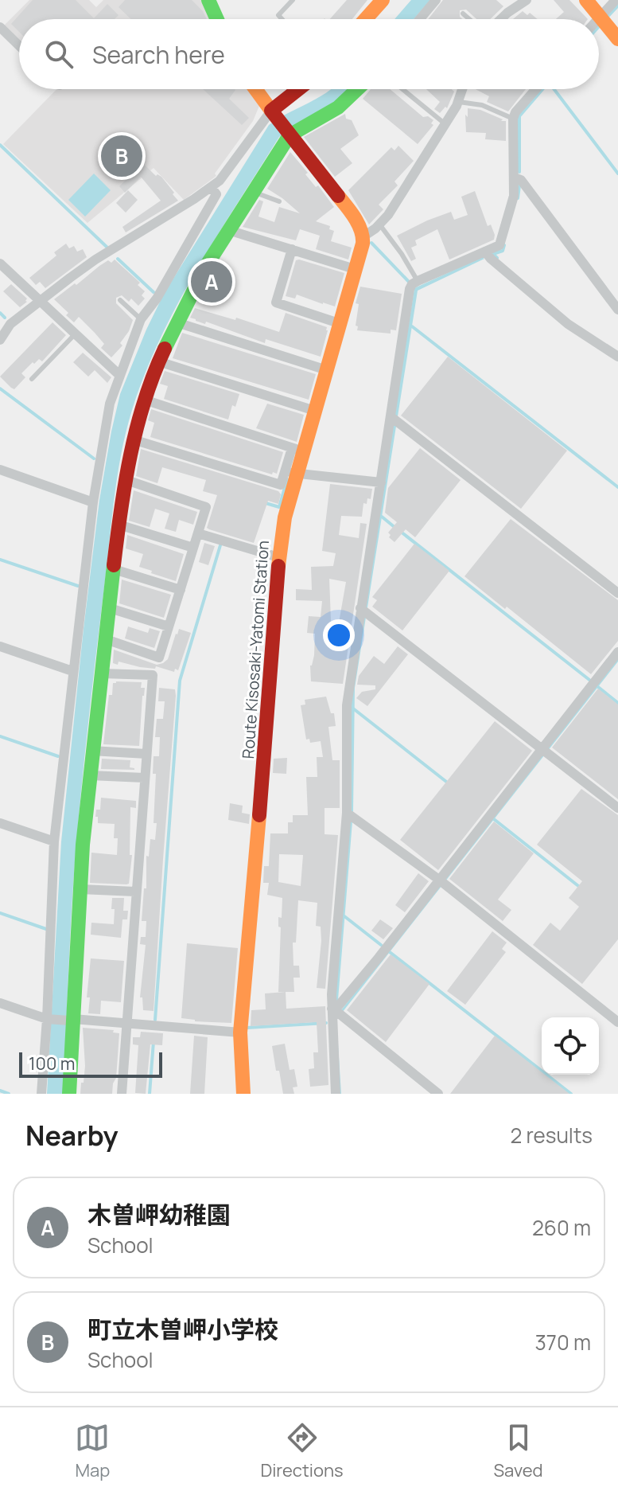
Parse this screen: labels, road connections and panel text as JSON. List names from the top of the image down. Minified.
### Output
{"streets":{"street":["Route Kisosaki-Yatomi Station"]},"scale_bar":"100 m","page":{"search":"Search here","pins":["B","A"],"scale":"100 m","heading":["Nearby","2 results"],"list":[{"mark":"A","name":"木曽岬幼稚園","note":"School","value":"260 m"},{"mark":"B","name":"町立木曽岬小学校","note":"School","value":"370 m"}],"nav":["Map","Directions","Saved"]}}
